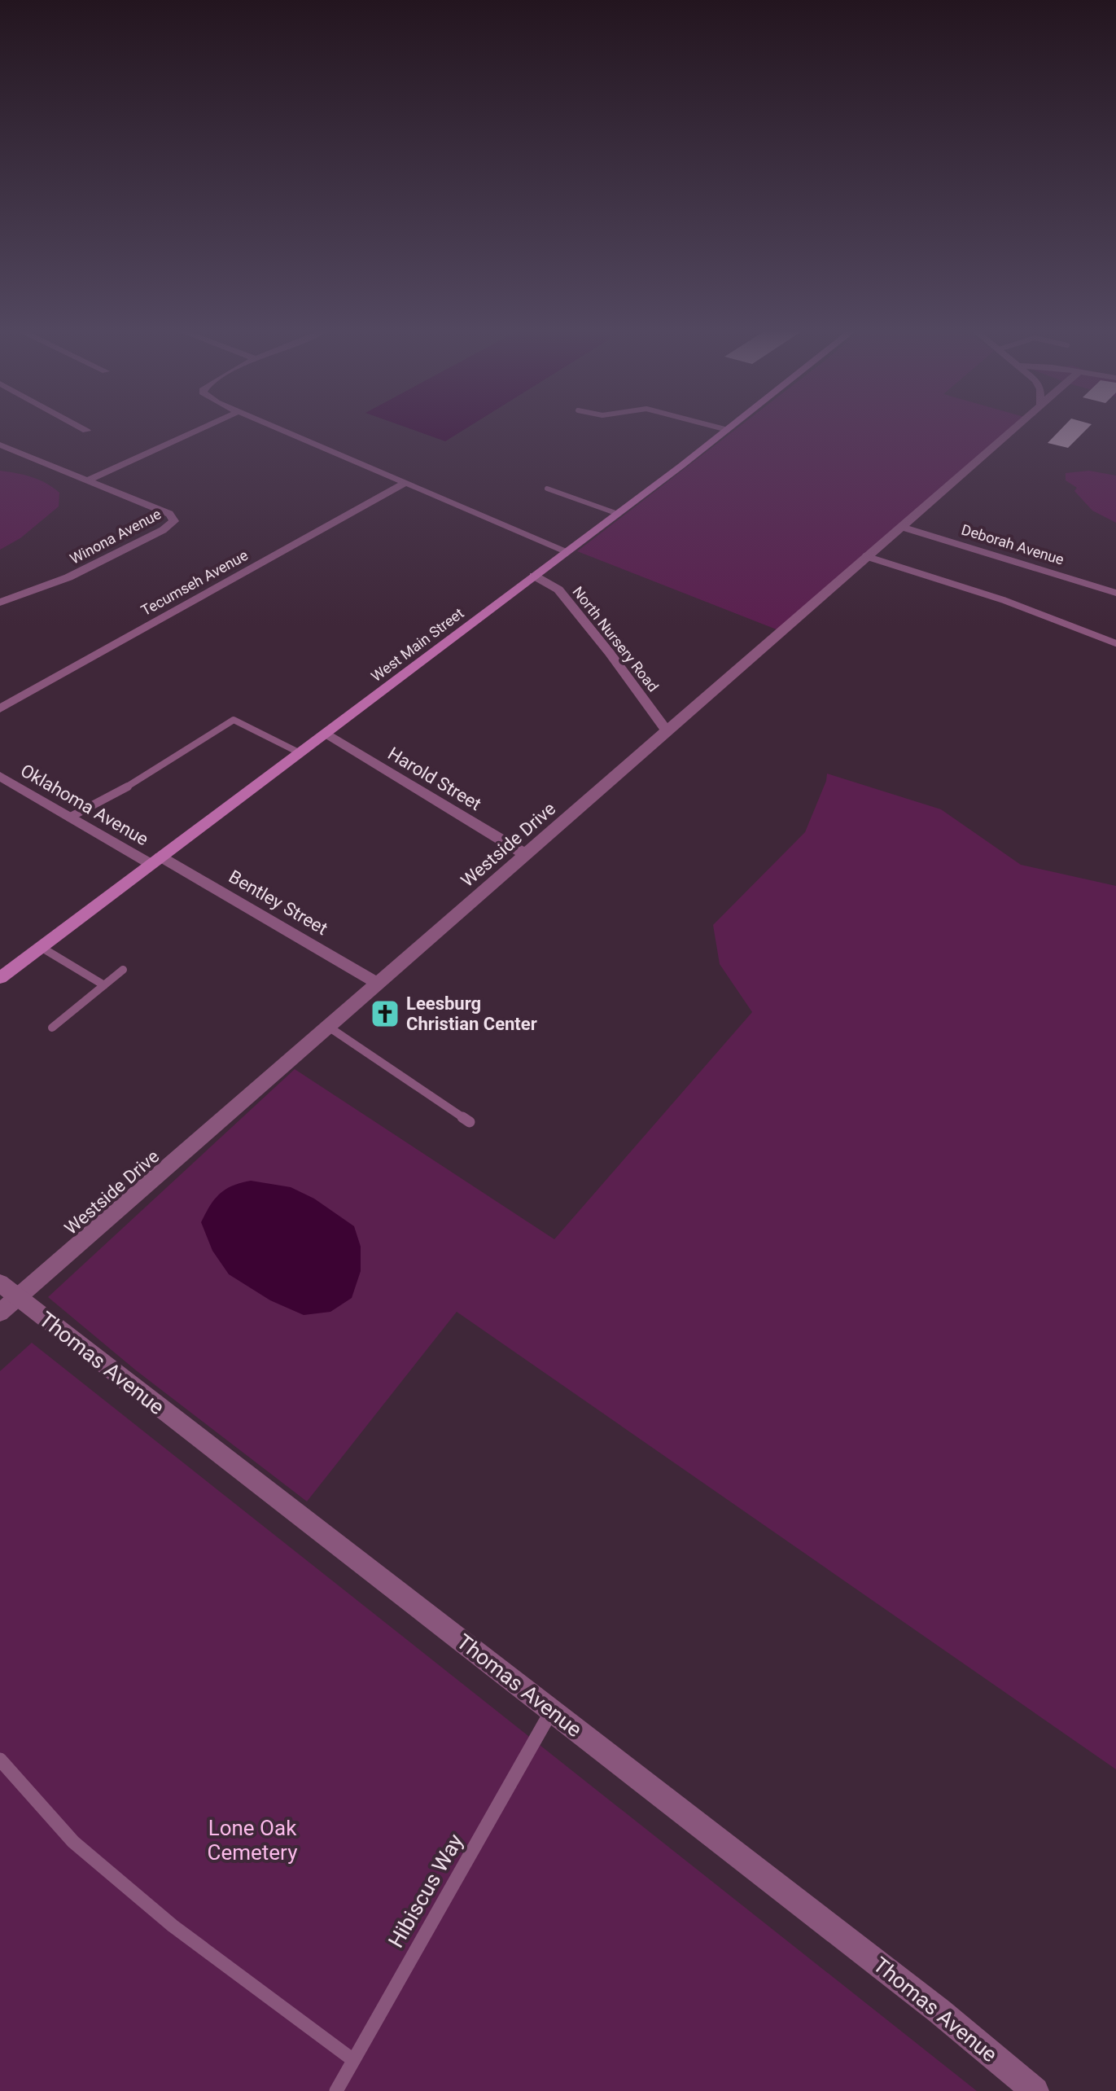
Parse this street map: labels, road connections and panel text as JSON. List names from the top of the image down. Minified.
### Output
{"streets":{"main road":["West Main Street"],"street":["Winona Avenue","Deborah Avenue","Tecumseh Avenue","North Nursery Road","Harold Street","Oklahoma Avenue","Westside Drive","Bentley Street","Thomas Avenue"],"lane":["Hibiscus Way"]},"crossings":[["Deborah Avenue","Westside Drive"],["North Nursery Road","West Main Street"],["North Nursery Road","Westside Drive"],["West Main Street","Harold Street"],["West Main Street","Oklahoma Avenue"],["West Main Street","Bentley Street"],["Harold Street","Westside Drive"],["Oklahoma Avenue","Bentley Street"],["Westside Drive","Bentley Street"],["Westside Drive","Thomas Avenue"],["Thomas Avenue","Hibiscus Way"]],"parks":["Lone Oak Cemetery"],"places":{"church":["Leesburg Christian Center"]}}
